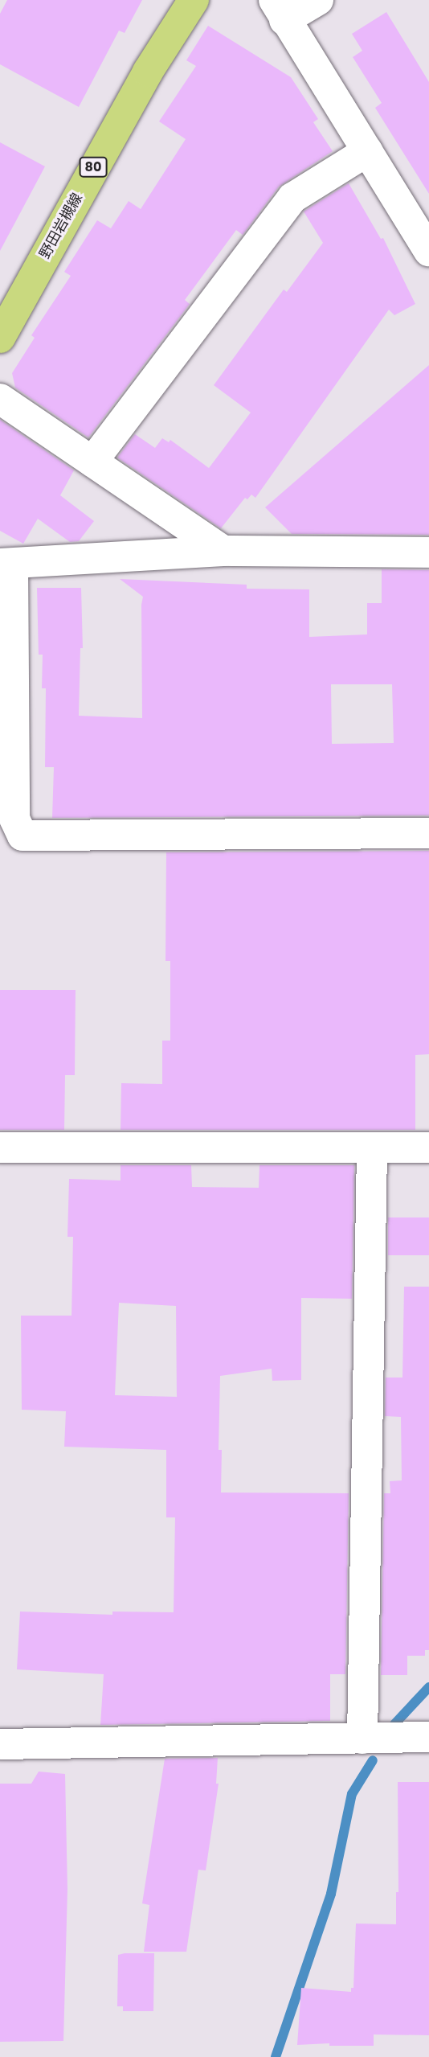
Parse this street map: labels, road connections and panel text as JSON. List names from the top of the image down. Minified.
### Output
{"streets":{"main road":["80","野田岩槻線"]}}
